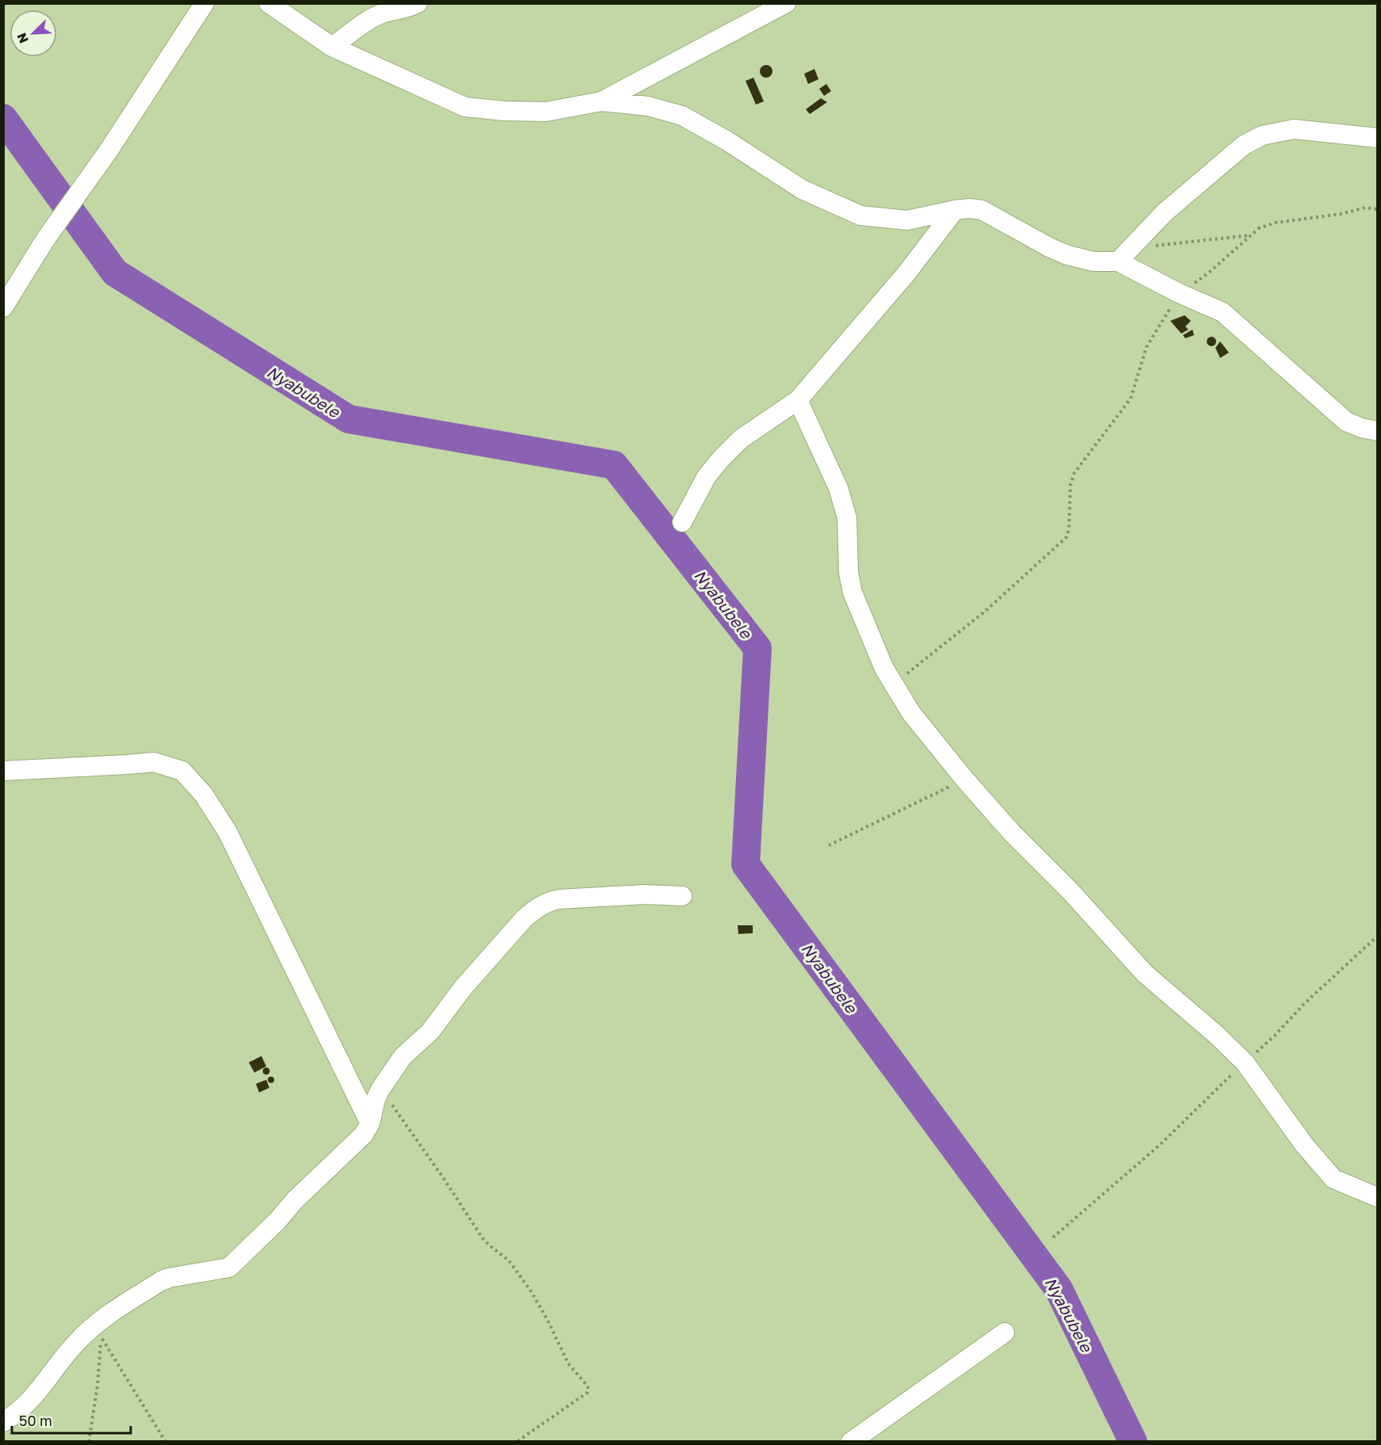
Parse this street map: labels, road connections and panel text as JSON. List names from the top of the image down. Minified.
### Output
{"water":["Nyabubele"],"scale_bar":"50 m","north":"bottom left"}
